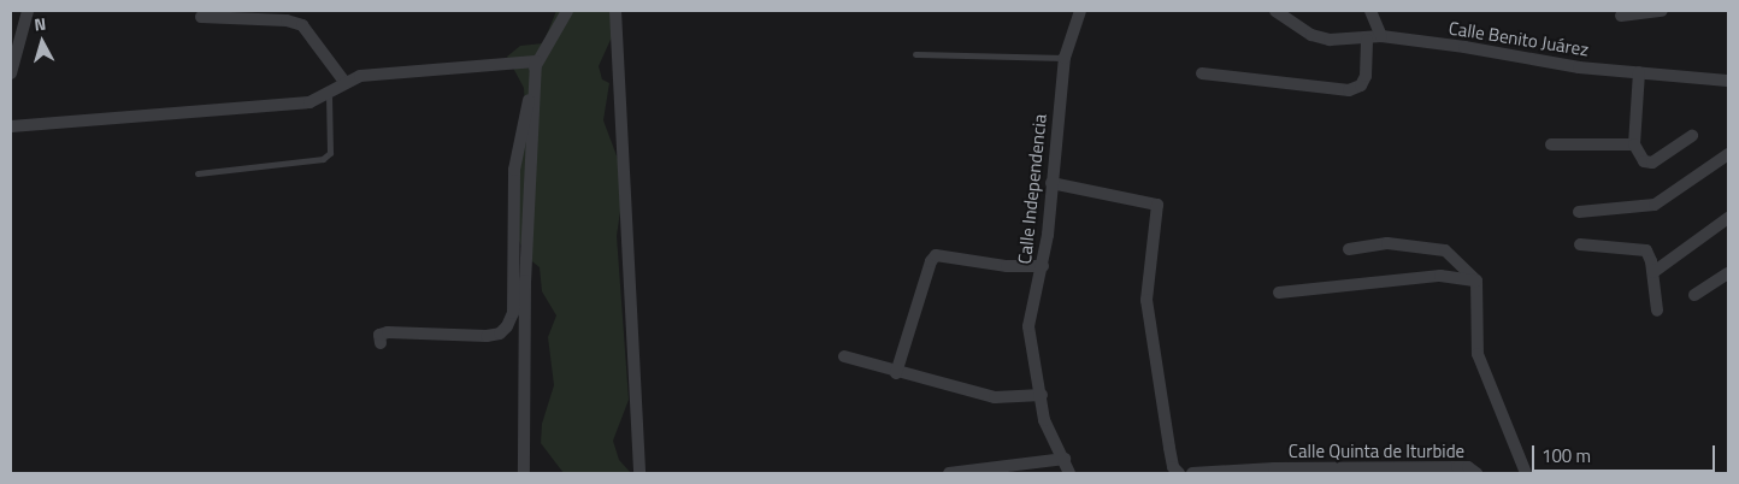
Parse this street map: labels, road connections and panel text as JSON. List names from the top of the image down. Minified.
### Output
{"streets":{"street":["Calle Benito Juárez","Calle Independencia","Calle Quinta de Iturbide"]},"scale_bar":"100 m","north":"top"}
